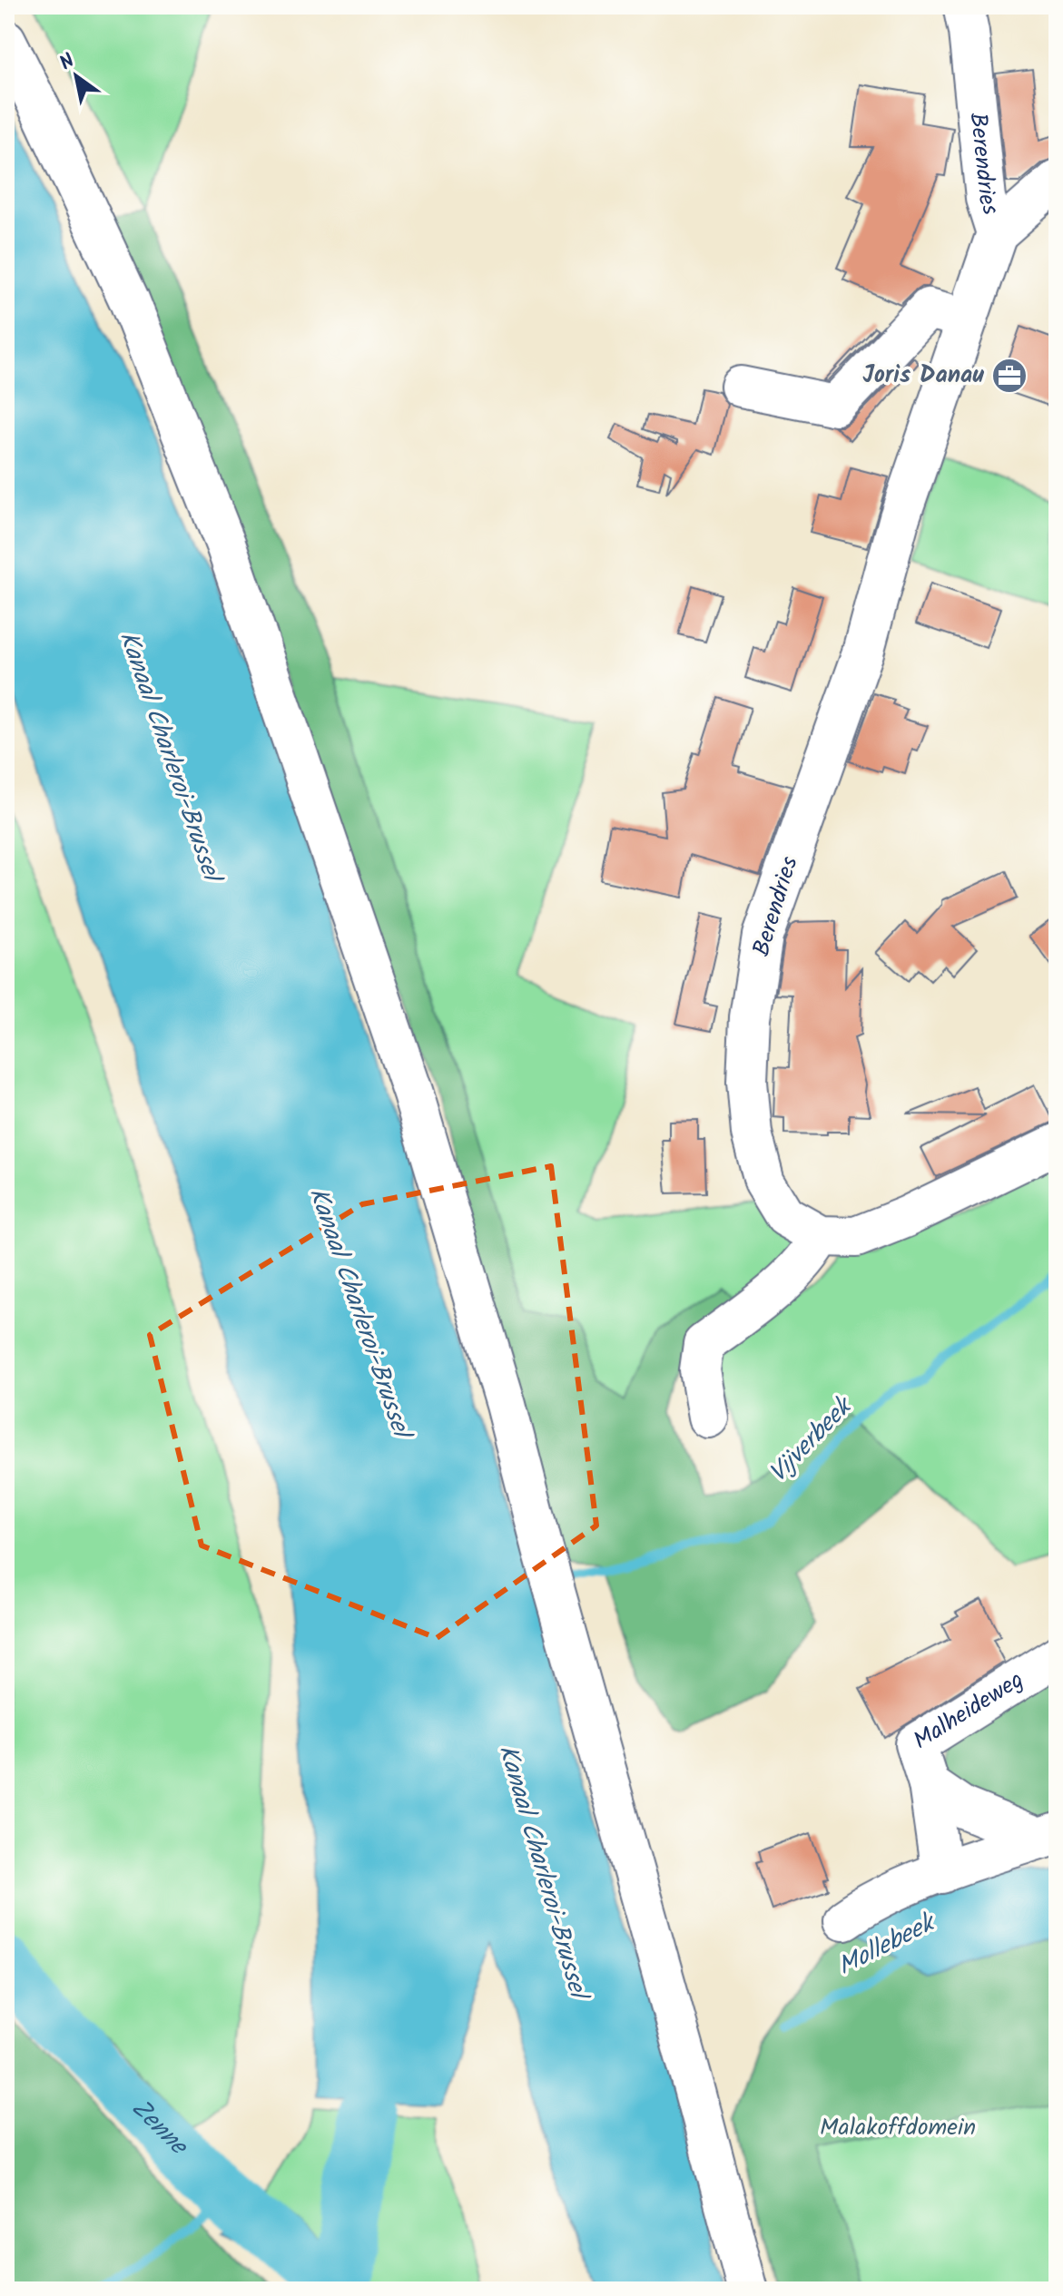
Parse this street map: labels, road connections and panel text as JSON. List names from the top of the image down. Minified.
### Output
{"streets":{"street":["Berendries","Malheideweg"]},"water":["Kanaal Charleroi-Brussel","Vijverbeek","Mollebeek","Zenne"],"parks":["Malakoffdomein"],"places":{"office":["Joris Danau"]},"north":"top left"}
